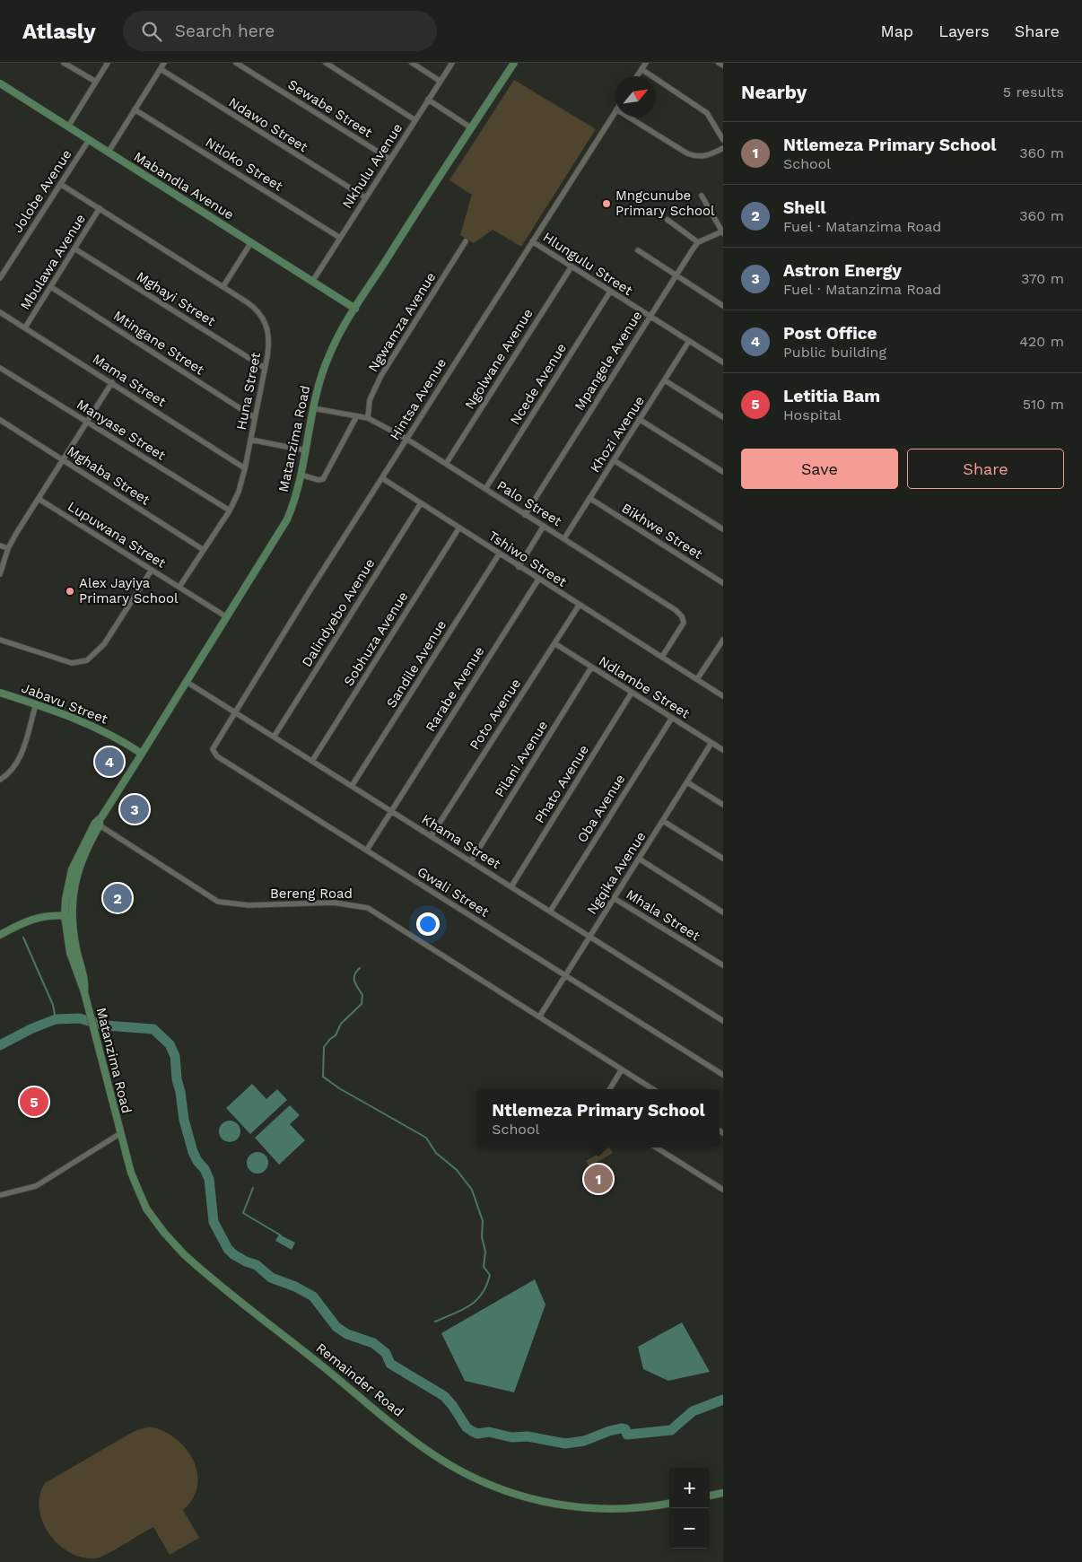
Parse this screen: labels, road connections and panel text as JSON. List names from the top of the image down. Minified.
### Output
{"streets":{"street":["Sewabe Street","Ndawo Street","Ntloko Street","Nkhulu Avenue","Mabandla Avenue","Jolobe Avenue","Mbulawa Avenue","Hlungulu Street","Mghayi Street","Ngwamza Avenue","Mtingane Street","Ngolwane Avenue","Mpangele Avenue","Mama Street","Ncede Avenue","Huna Street","Hintsa Avenue","Manyase Street","Khozi Avenue","Matanzima Road","Mghaba Street","Palo Street","Bikhwe Street","Lupuwana Street","Tshiwo Street","Dalindyebo Avenue","Sobhuza Avenue","Sandile Avenue","Ndlambe Street","Rarabe Avenue","Jabavu Street","Poto Avenue","Pilani Avenue","Phato Avenue","Oba Avenue","Khama Street","Ngqika Avenue","Gwali Street","Bereng Road","Mhala Street","Remainder Road"]},"crossings":[["Sewabe Street","Nkhulu Avenue"],["Ndawo Street","Nkhulu Avenue"],["Ntloko Street","Nkhulu Avenue"],["Nkhulu Avenue","Mabandla Avenue"],["Mabandla Avenue","Jolobe Avenue"],["Mabandla Avenue","Matanzima Road"],["Jolobe Avenue","Huna Street"],["Mbulawa Avenue","Mghayi Street"],["Mbulawa Avenue","Mtingane Street"],["Mbulawa Avenue","Mama Street"],["Mbulawa Avenue","Huna Street"],["Hlungulu Street","Ngolwane Avenue"],["Hlungulu Street","Mpangele Avenue"],["Hlungulu Street","Ncede Avenue"],["Hlungulu Street","Hintsa Avenue"],["Hlungulu Street","Khozi Avenue"],["Mghayi Street","Huna Street"],["Ngwamza Avenue","Palo Street"],["Mtingane Street","Huna Street"],["Ngolwane Avenue","Palo Street"],["Mpangele Avenue","Palo Street"],["Mama Street","Huna Street"],["Ncede Avenue","Palo Street"],["Huna Street","Manyase Street"],["Huna Street","Mghaba Street"],["Huna Street","Lupuwana Street"],["Hintsa Avenue","Palo Street"],["Hintsa Avenue","Tshiwo Street"],["Hintsa Avenue","Khama Street"],["Hintsa Avenue","Gwali Street"],["Khozi Avenue","Palo Street"],["Khozi Avenue","Bikhwe Street"],["Matanzima Road","Palo Street"],["Matanzima Road","Lupuwana Street"],["Matanzima Road","Jabavu Street"],["Matanzima Road","Khama Street"],["Matanzima Road","Bereng Road"],["Matanzima Road","Remainder Road"],["Palo Street","Tshiwo Street"],["Tshiwo Street","Dalindyebo Avenue"],["Tshiwo Street","Sobhuza Avenue"],["Tshiwo Street","Sandile Avenue"],["Tshiwo Street","Rarabe Avenue"],["Tshiwo Street","Poto Avenue"],["Dalindyebo Avenue","Khama Street"],["Sobhuza Avenue","Khama Street"],["Sandile Avenue","Khama Street"],["Ndlambe Street","Poto Avenue"],["Ndlambe Street","Pilani Avenue"],["Ndlambe Street","Phato Avenue"],["Ndlambe Street","Oba Avenue"],["Ndlambe Street","Ngqika Avenue"],["Rarabe Avenue","Khama Street"],["Rarabe Avenue","Gwali Street"],["Poto Avenue","Khama Street"],["Pilani Avenue","Khama Street"],["Phato Avenue","Khama Street"],["Oba Avenue","Khama Street"],["Khama Street","Ngqika Avenue"],["Khama Street","Gwali Street"],["Ngqika Avenue","Gwali Street"],["Ngqika Avenue","Bereng Road"],["Ngqika Avenue","Mhala Street"]],"places":["Mngcunube Primary School","Alex Jayiya Primary School"],"north":"top right","page":{"header":"Atlasly","search":"Search here","nav":["Map","Layers","Share"],"heading":["Nearby","5 results"],"list":[{"mark":"1","name":"Ntlemeza Primary School","note":"School","value":"360 m"},{"mark":"2","name":"Shell","note":"Fuel · Matanzima Road","value":"360 m"},{"mark":"3","name":"Astron Energy","note":"Fuel · Matanzima Road","value":"370 m"},{"mark":"4","name":"Post Office","note":"Public building","value":"420 m"},{"mark":"5","name":"Letitia Bam","note":"Hospital","value":"510 m"}],"buttons":["Save","Share"],"pins":["4","3","2","5","1"],"popup":["Ntlemeza Primary School","School"],"map_buttons":["+","−"]}}
